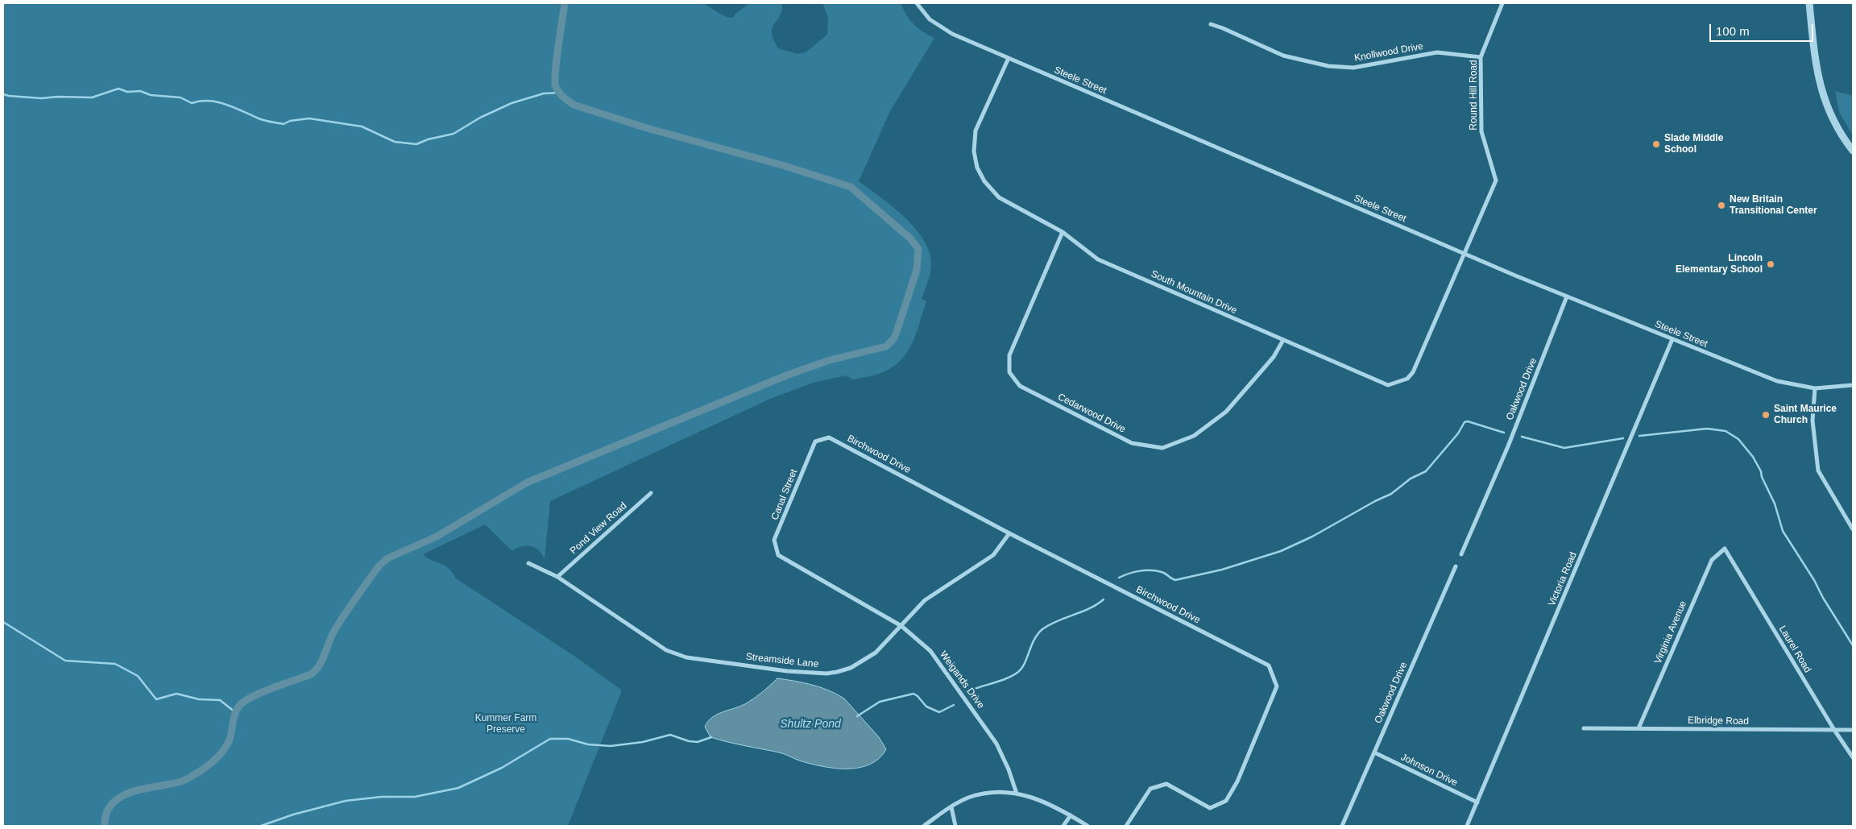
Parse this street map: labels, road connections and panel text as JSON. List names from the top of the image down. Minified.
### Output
{"streets":{"street":["Knollwood Drive","Steele Street","Round Hill Road","South Mountain Drive","Oakwood Drive","Cedarwood Drive","Birchwood Drive","Canal Street","Pond View Road","Victoria Road","Virginia Avenue","Laurel Road","Streamside Lane","Weigands Drive","Elbridge Road","Johnson Drive"]},"crossings":[["Knollwood Drive","Round Hill Road"],["Steele Street","Round Hill Road"],["Steele Street","South Mountain Drive"],["Steele Street","Oakwood Drive"],["Steele Street","Victoria Road"],["Round Hill Road","South Mountain Drive"],["South Mountain Drive","Cedarwood Drive"],["Oakwood Drive","Johnson Drive"],["Birchwood Drive","Canal Street"],["Birchwood Drive","Streamside Lane"],["Canal Street","Weigands Drive"],["Pond View Road","Streamside Lane"],["Victoria Road","Johnson Drive"],["Virginia Avenue","Laurel Road"],["Virginia Avenue","Elbridge Road"],["Laurel Road","Elbridge Road"],["Streamside Lane","Weigands Drive"]],"water":["Shultz Pond"],"parks":["Kummer Farm Preserve"],"places":["Slade Middle School","New Britain Transitional Center","Lincoln Elementary School","Saint Maurice Church"],"scale_bar":"100 m"}
